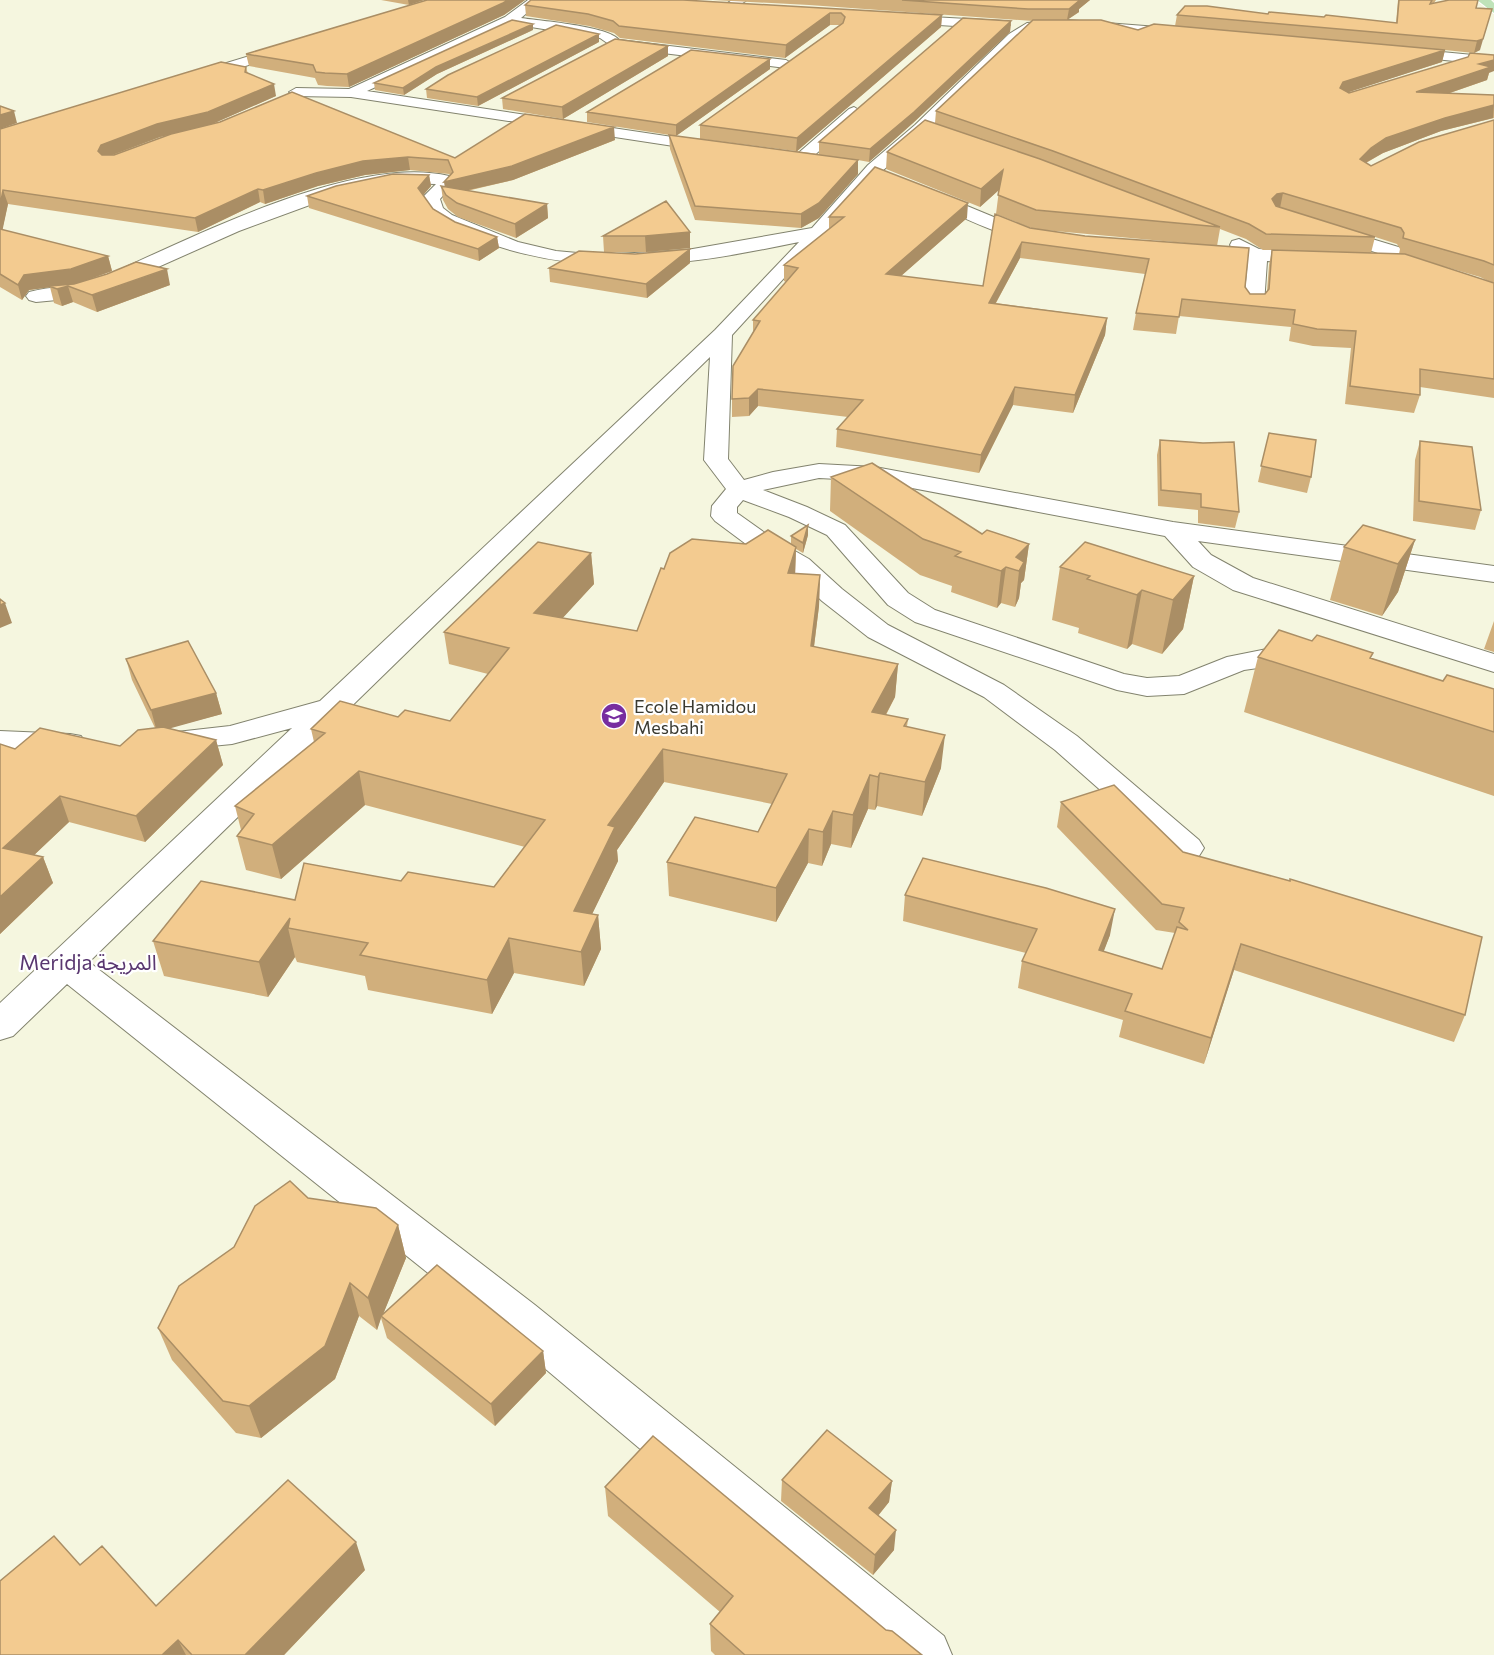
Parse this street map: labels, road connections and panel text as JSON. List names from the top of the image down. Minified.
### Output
{"districts":["Meridja المريجة"],"places":{"school or university":["Ecole Hamidou Mesbahi"]}}
